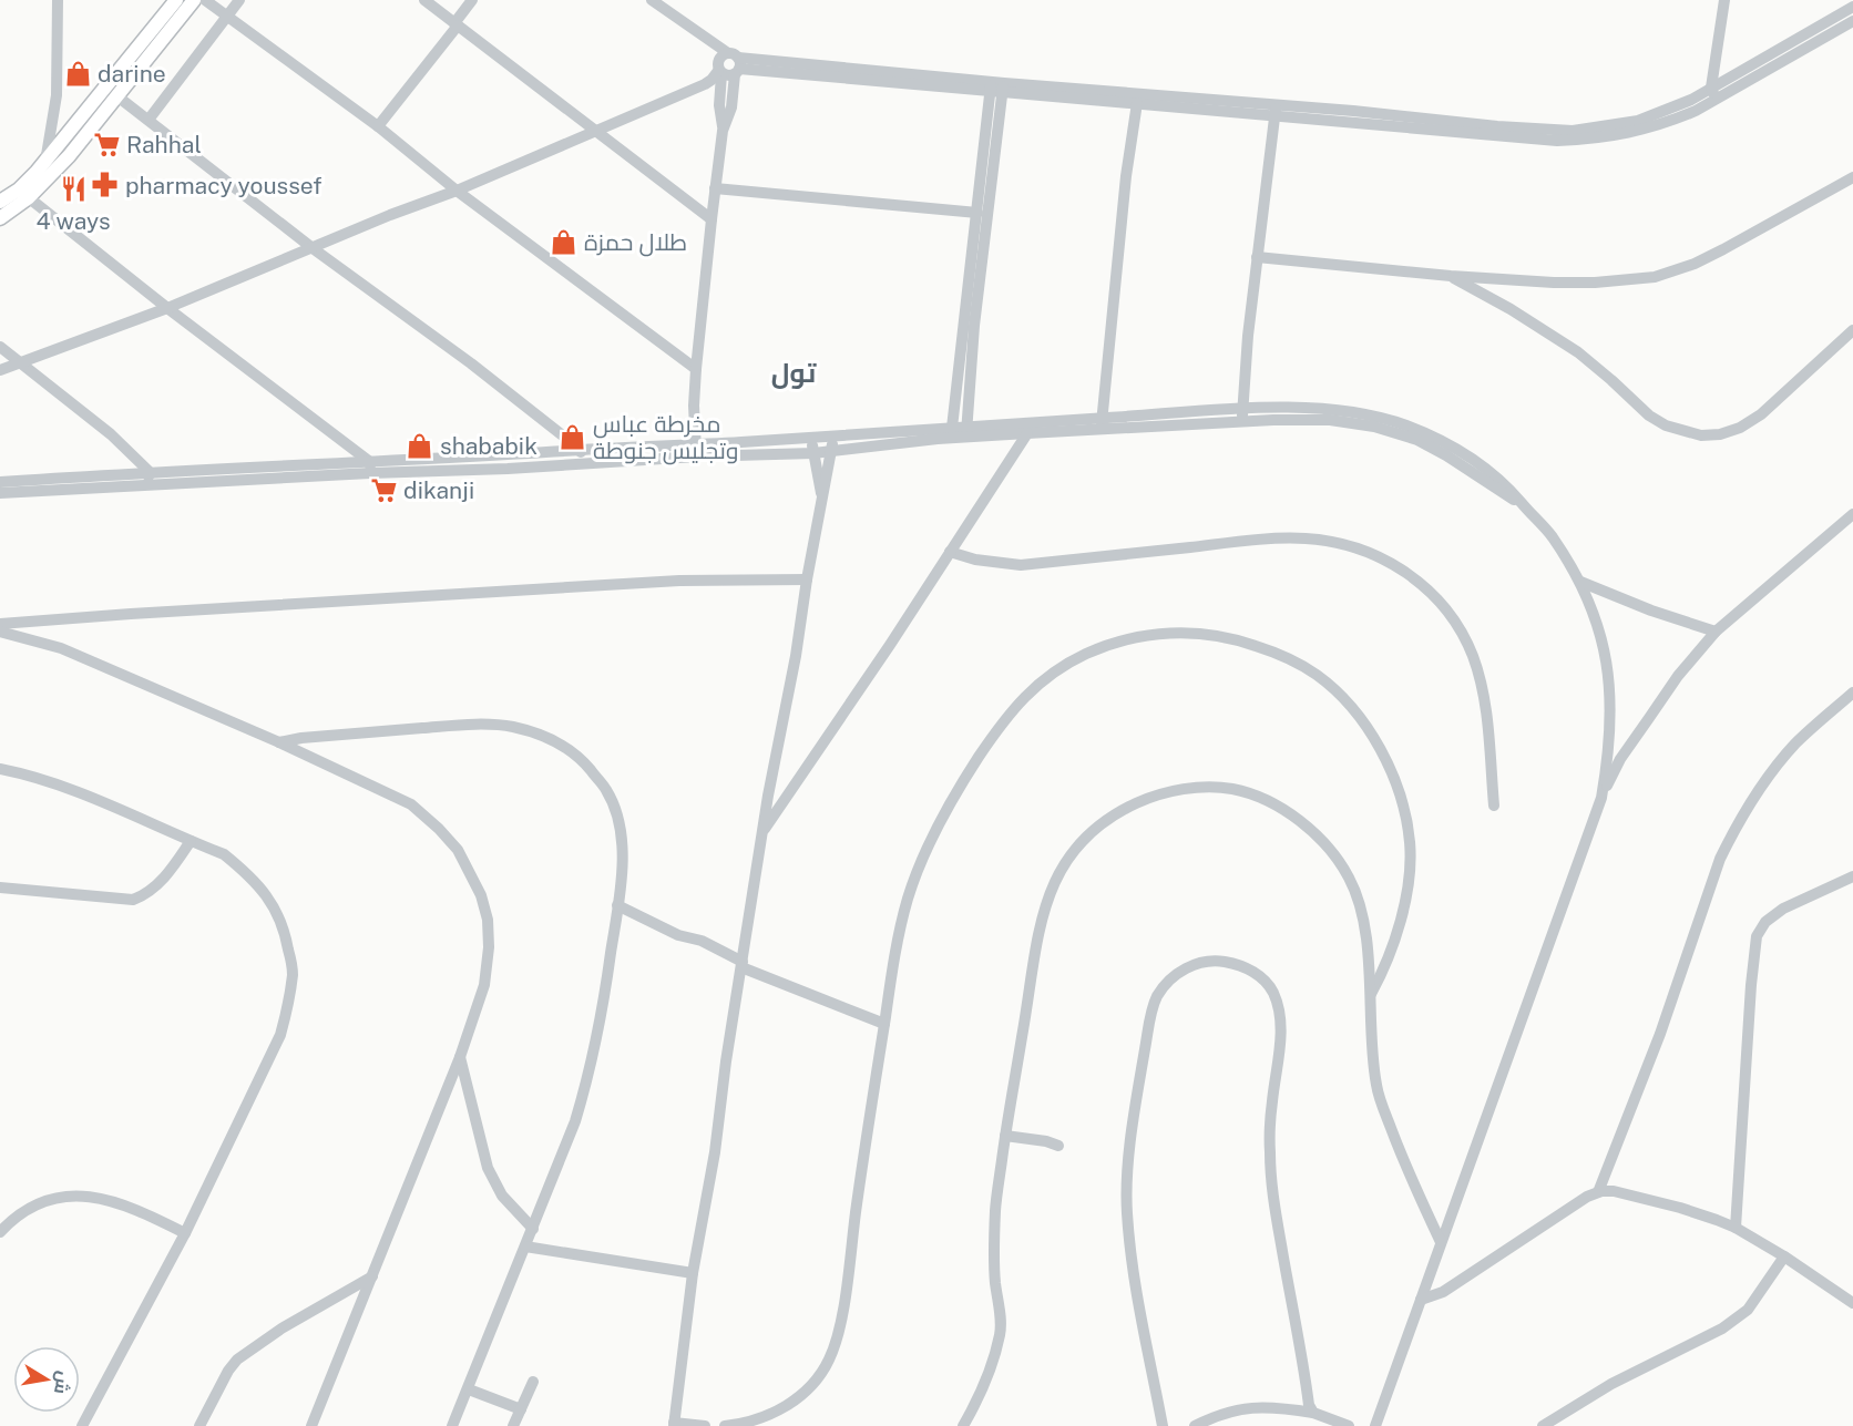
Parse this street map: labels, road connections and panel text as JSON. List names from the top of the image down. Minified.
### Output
{"districts":["تول"],"places":{"shop":["darine","طلال حمزة","مخرطة عباس وتجليس جنوطة","shababik"],"supermarket":["Rahhal","dikanji"],"pharmacy":["pharmacy youssef"],"restaurant":["4 ways"]},"north":"right"}
